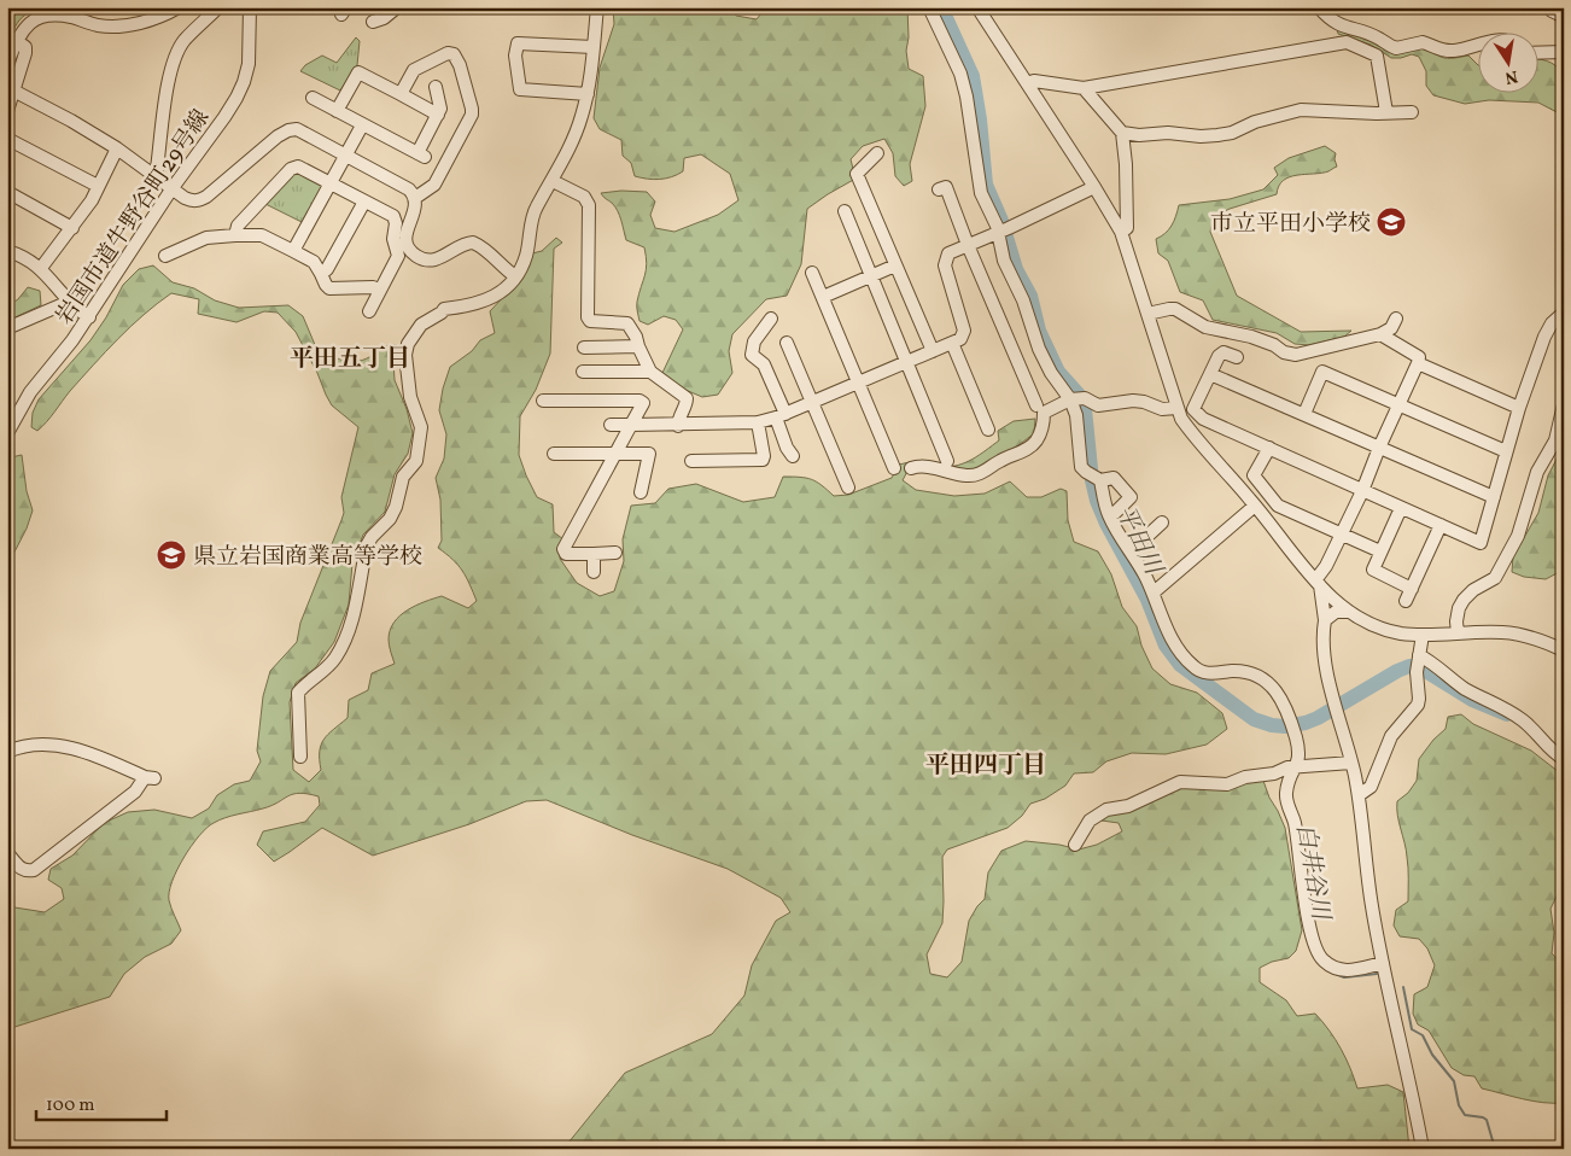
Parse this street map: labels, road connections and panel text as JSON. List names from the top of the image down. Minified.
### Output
{"streets":{"street":["岩国市道牛野谷町29号線"]},"districts":["平田五丁目","平田四丁目"],"water":["平田川","白井谷川"],"places":{"school or university":["市立平田小学校","県立岩国商業高等学校"]},"scale_bar":"100 m","north":"bottom"}
